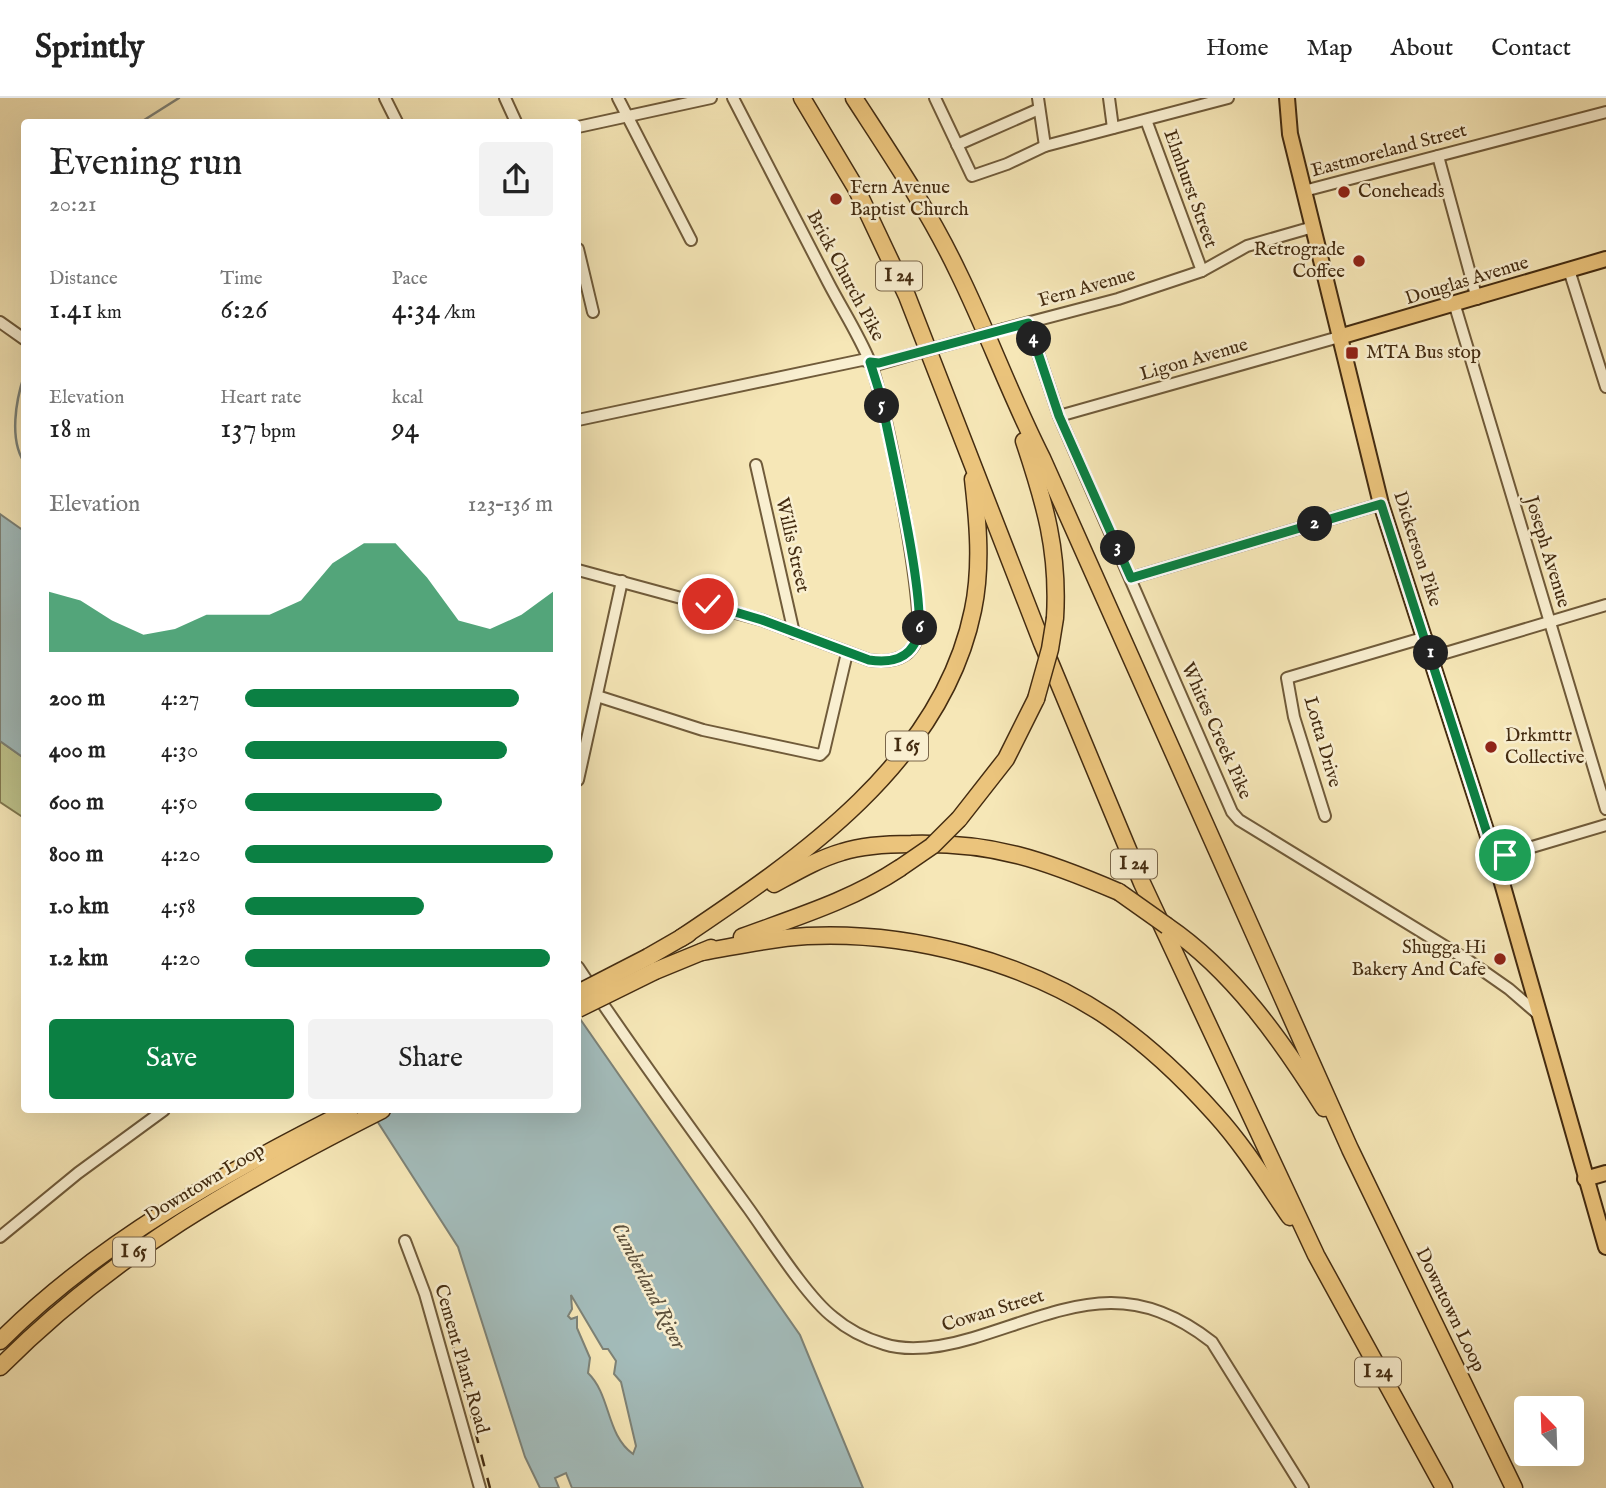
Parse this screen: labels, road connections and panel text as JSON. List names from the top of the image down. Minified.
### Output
{"streets":{"highway":["I 24","I 65","Downtown Loop"],"main road":["Douglas Avenue","Dickerson Pike"],"street":["Eastmoreland Street","Elmhurst Street","Brick Church Pike","Fern Avenue","Ligon Avenue","Willis Street","Joseph Avenue","Whites Creek Pike","Lotta Drive","Cowan Street","Cement Plant Road"]},"crossings":[["Eastmoreland Street","Dickerson Pike"],["Elmhurst Street","Fern Avenue"],["Brick Church Pike","Fern Avenue"],["I 24","I 65"],["I 24","Downtown Loop"],["Douglas Avenue","Ligon Avenue"],["Douglas Avenue","Dickerson Pike"],["Douglas Avenue","Joseph Avenue"],["Fern Avenue","Dickerson Pike"],["Fern Avenue","Whites Creek Pike"],["Ligon Avenue","Dickerson Pike"],["Ligon Avenue","Whites Creek Pike"],["Dickerson Pike","Whites Creek Pike"],["Dickerson Pike","Lotta Drive"]],"water":["Cumberland River"],"places":{"other":["Coneheads","Fern Avenue Baptist Church","Retrograde Coffee","Drkmttr Collective","Shugga Hi Bakery And Cafe"],"transit":["MTA Bus stop"]},"north":"top left","page":{"header":"Sprintly","nav":["Home","Map","About","Contact"],"heading":["Evening run","20:21"],"stats":[["Distance","1.41 km"],["Time","6:26"],["Pace","4:34 /km"],["Elevation","18 m"],["Heart rate","137 bpm"],["kcal","94"]],"pins":["4","5","2","3","6","1"],"chart":["Elevation","123–136 m"],"list":[{"name":"200 m","note":"4:27"},{"name":"400 m","note":"4:30"},{"name":"600 m","note":"4:50"},{"name":"800 m","note":"4:20"},{"name":"1.0 km","note":"4:58"},{"name":"1.2 km","note":"4:20"}],"buttons":["Save","Share"]}}
